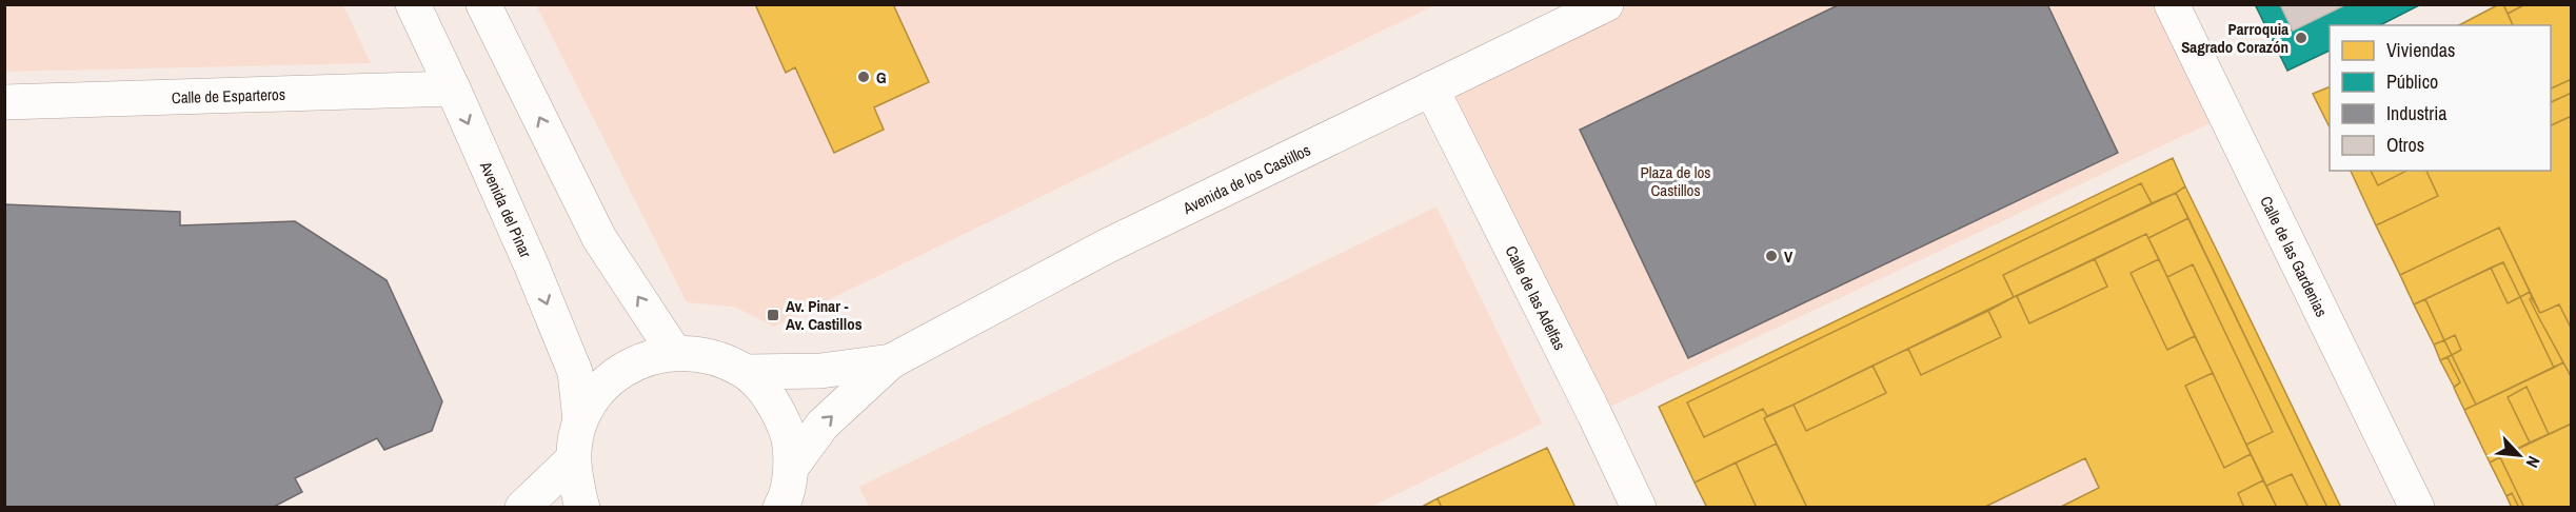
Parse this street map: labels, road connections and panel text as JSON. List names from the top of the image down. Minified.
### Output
{"streets":{"street":["Calle de Esparteros","Avenida de los Castillos","Avenida del Pinar","Calle de las Gardenias","Calle de las Adelfas"]},"crossings":[["Calle de Esparteros","Avenida del Pinar"],["Avenida de los Castillos","Calle de las Adelfas"]],"parks":["Plaza de los Castillos"],"places":{"other":["Parroquia Sagrado Corazón","G","V"],"transit":["Av. Pinar - Av. Castillos"]},"legend":["Viviendas","Público","Industria","Otros"],"north":"bottom right"}
